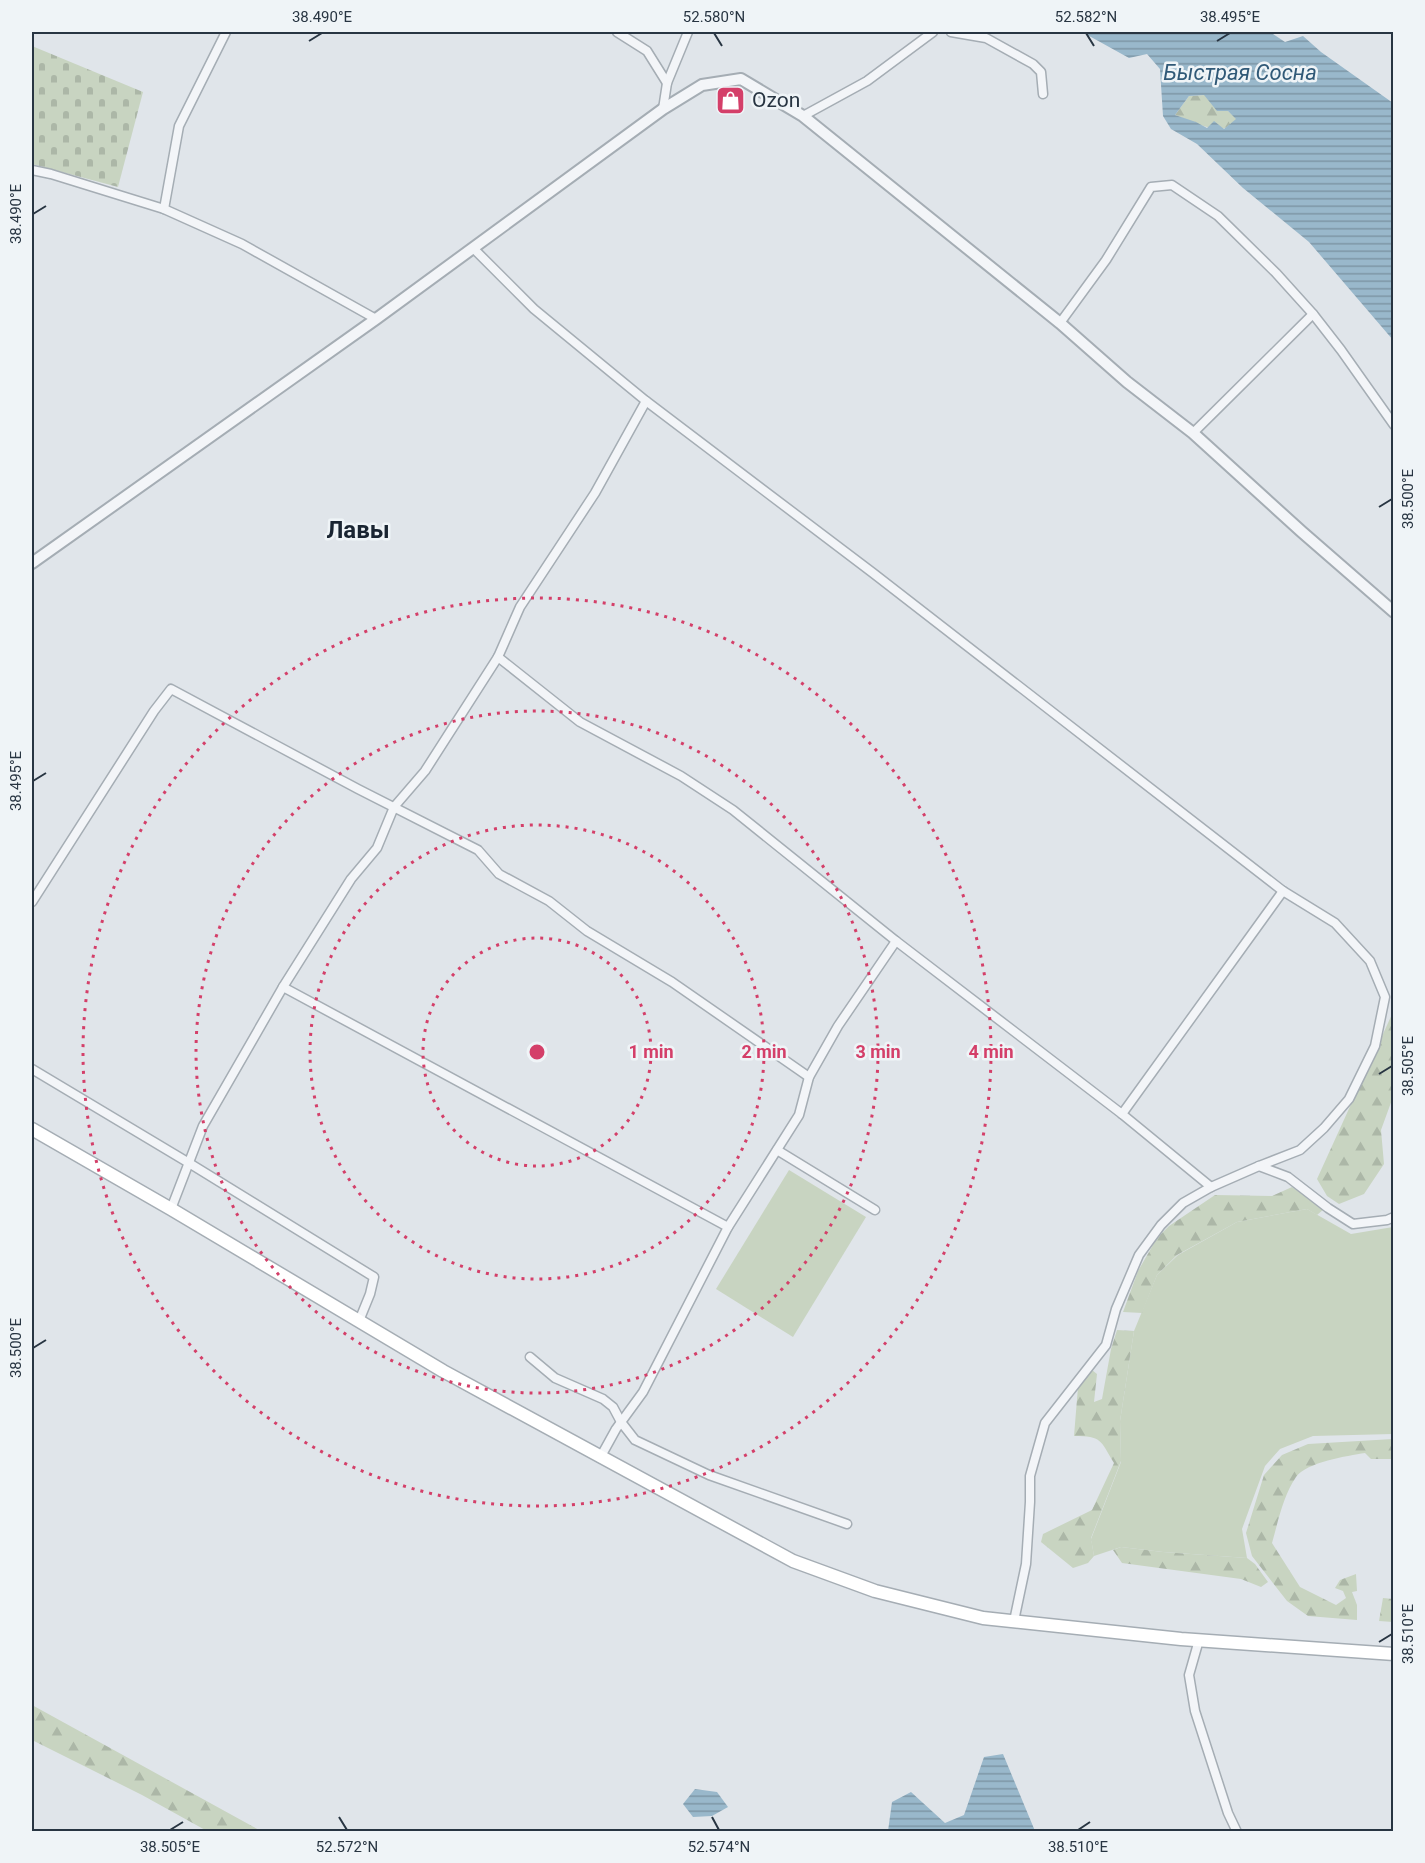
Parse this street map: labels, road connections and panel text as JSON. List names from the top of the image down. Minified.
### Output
{"districts":["Лавы"],"water":["Быстрая Сосна"],"places":{"shop":["Ozon"]},"coordinates":["38.490°E","52.580°N","52.582°N","38.495°E","38.500°E","38.505°E","38.510°E","52.572°N","52.574°N"],"rings":["1 min","2 min","3 min","4 min"]}
